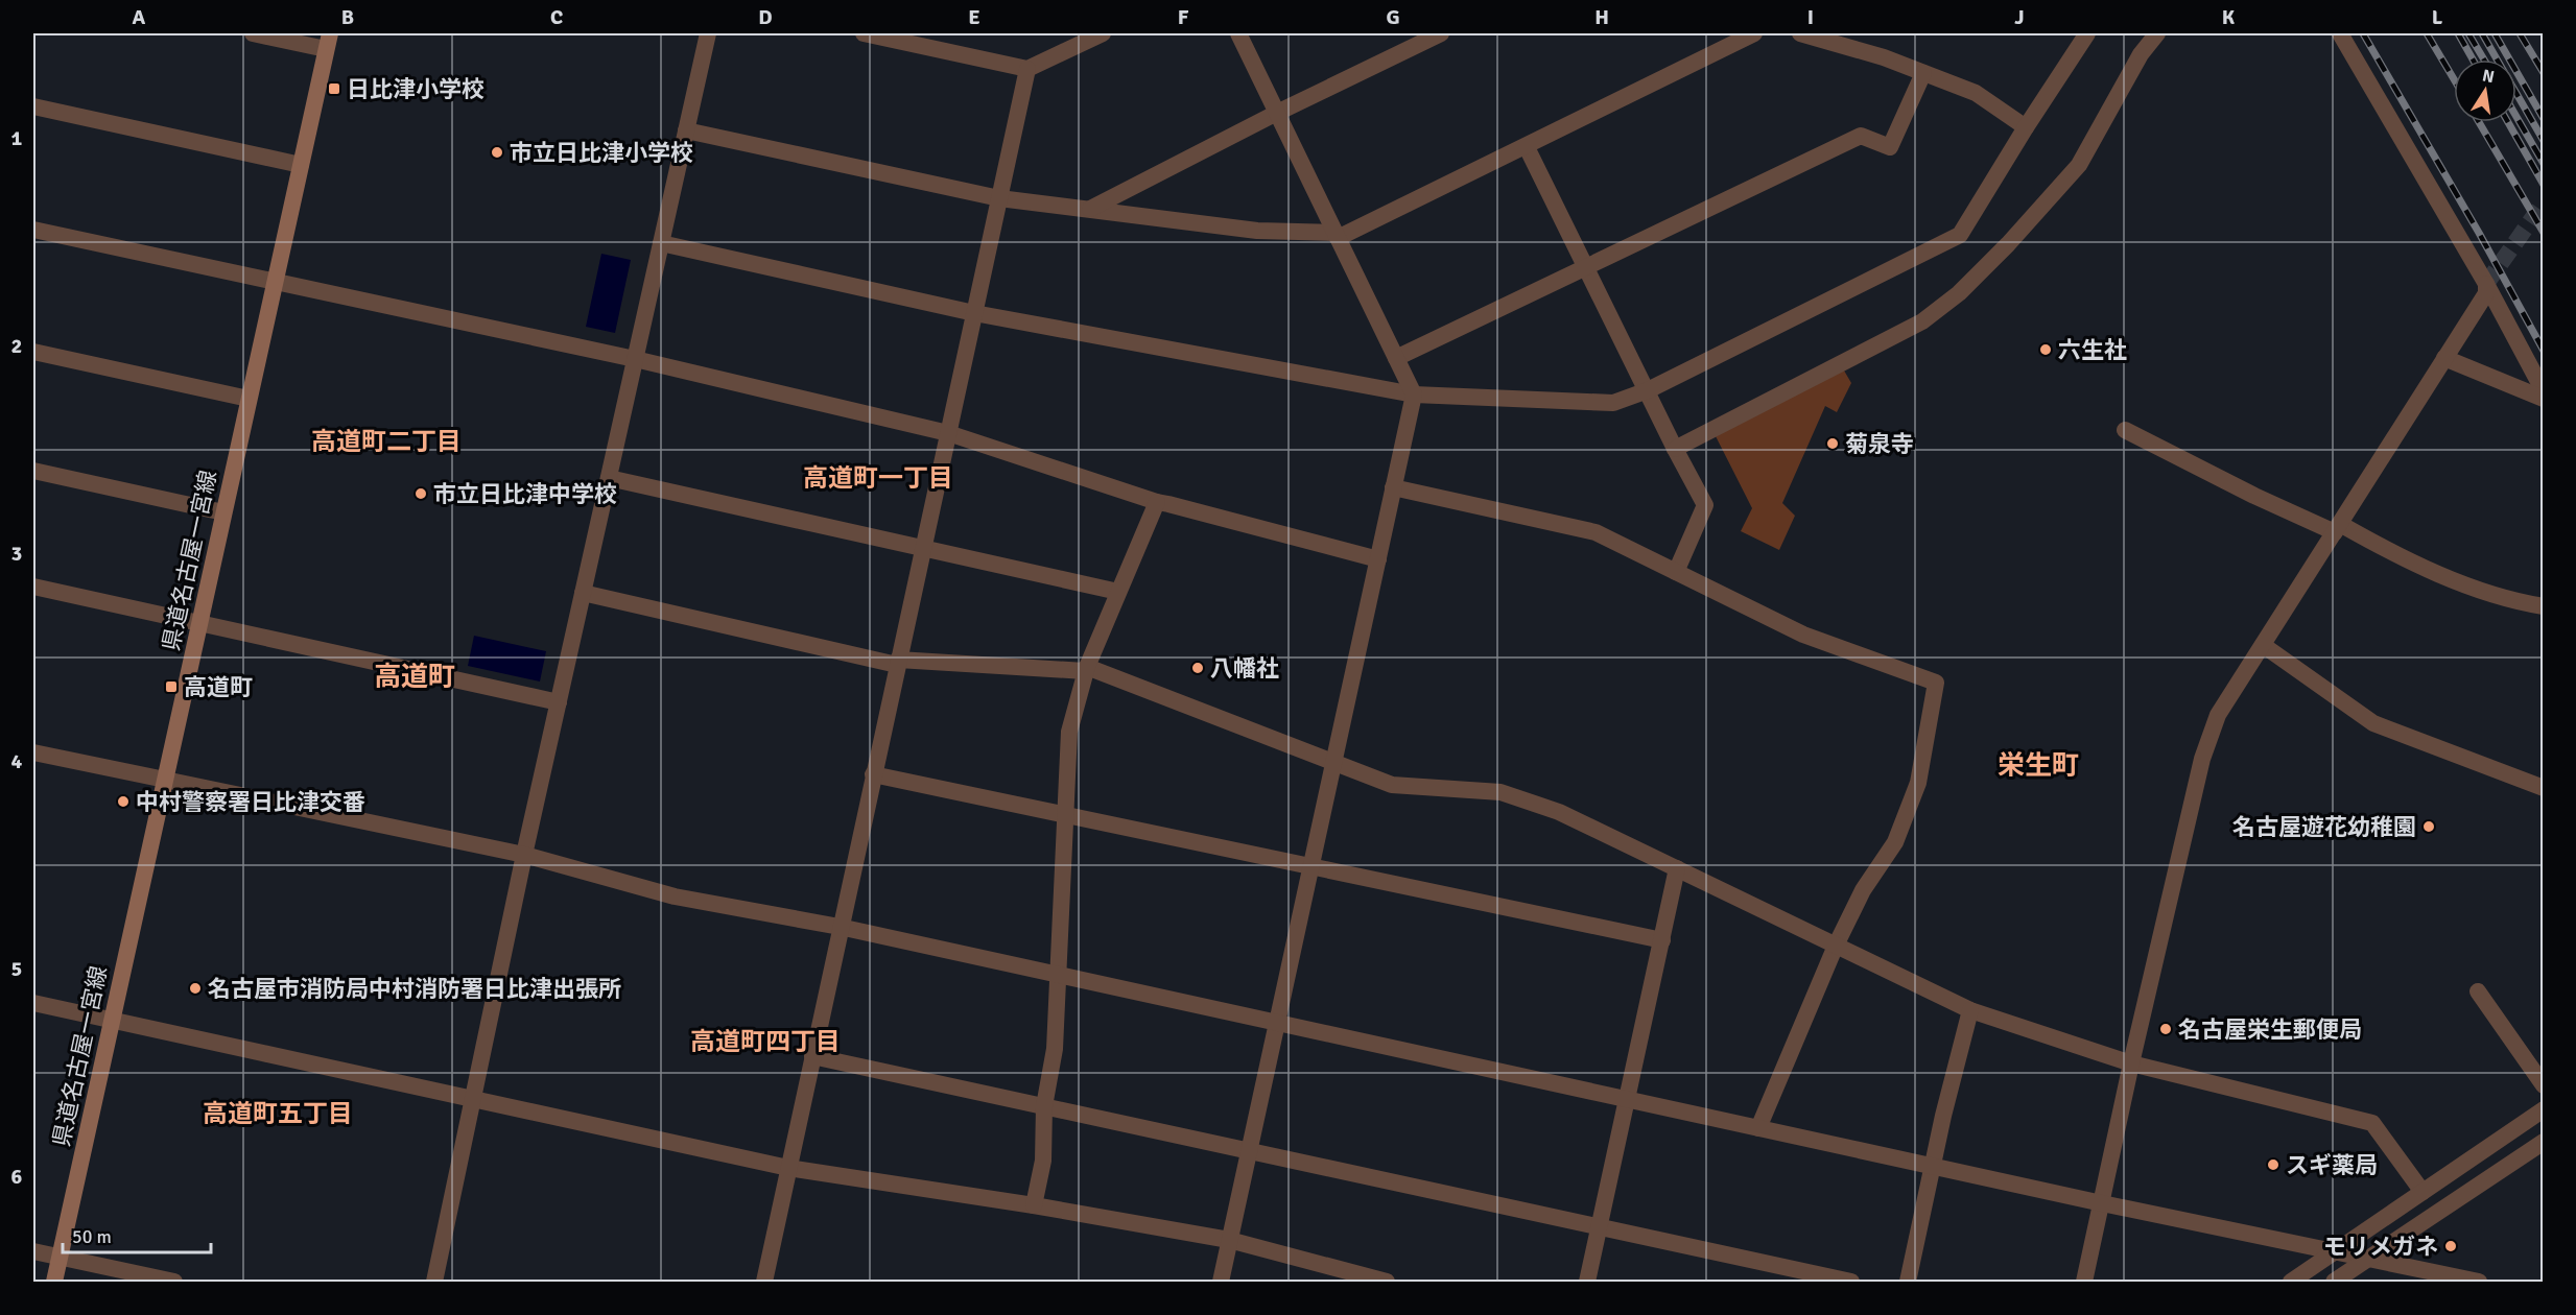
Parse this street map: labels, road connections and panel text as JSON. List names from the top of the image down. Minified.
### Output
{"streets":{"main road":["県道名古屋一宮線"]},"districts":["高道町二丁目","高道町一丁目","高道町","栄生町","高道町四丁目","高道町五丁目"],"places":{"transit":["日比津小学校","高道町"],"other":["市立日比津小学校","六生社","菊泉寺","市立日比津中学校","八幡社","中村警察署日比津交番","名古屋遊花幼稚園","名古屋市消防局中村消防署日比津出張所","名古屋栄生郵便局","スギ薬局","モリメガネ"]},"scale_bar":"50 m","north":"top","grid":{"columns":["A","B","C","D","E","F","G","H","I","J","K","L"],"rows":["1","2","3","4","5","6"]}}
